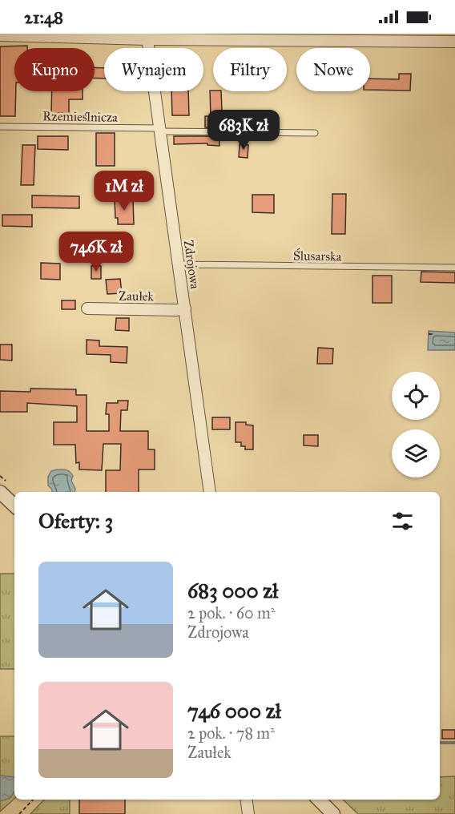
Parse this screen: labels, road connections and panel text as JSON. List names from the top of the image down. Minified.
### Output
{"streets":{"street":["Zdrojowa","Zaułek"],"lane":["Rzemieślnicza","Ślusarska"]},"crossings":[["Rzemieślnicza","Zdrojowa"],["Ślusarska","Zdrojowa"],["Zdrojowa","Zaułek"]],"page":{"status":"21:48","chip":["Kupno","Wynajem","Filtry","Nowe"],"price":["683K zł","1M zł","746K zł"],"heading":"Oferty: 3","list":[{"name":"683 000 zł","note":"2 pok. · 60 m² · Zdrojowa"},{"name":"746 000 zł","note":"2 pok. · 78 m² · Zaułek"}]}}
